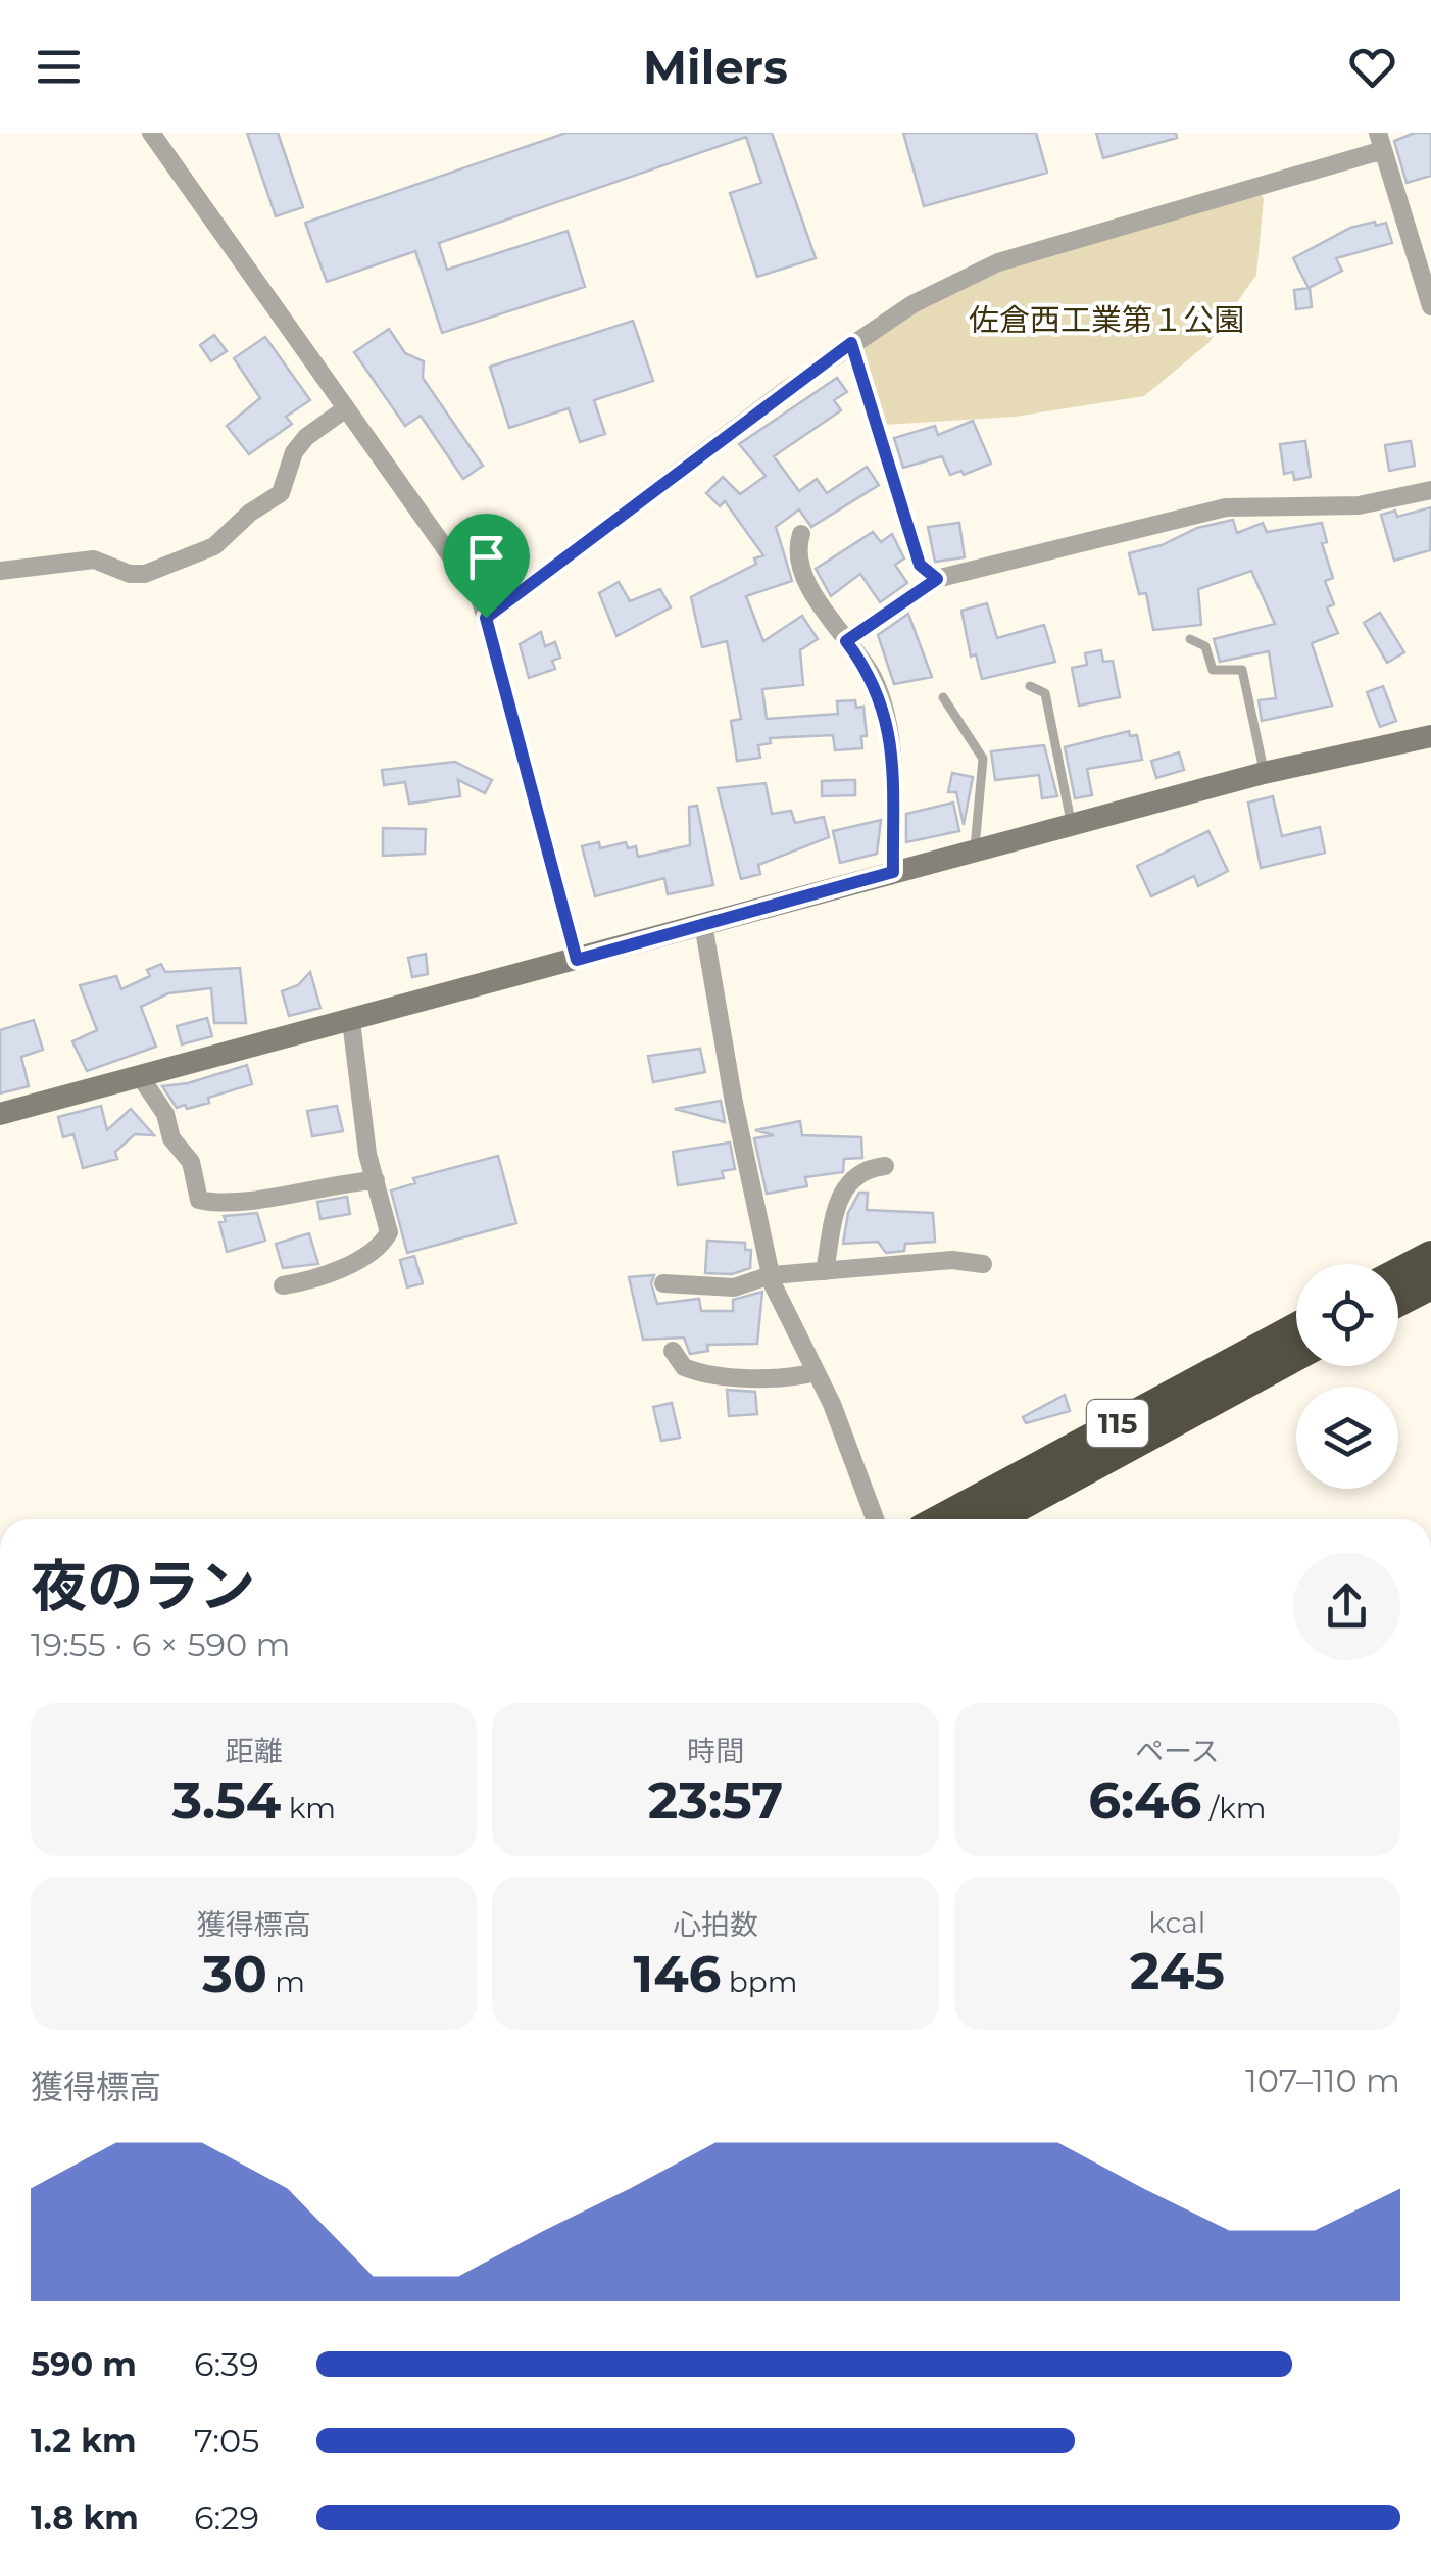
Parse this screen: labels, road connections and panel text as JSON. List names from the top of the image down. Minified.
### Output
{"streets":{"highway":["115"]},"parks":["佐倉西工業第１公園"],"page":{"header":"Milers","heading":["夜のラン","19:55 · 6 × 590 m"],"stats":[["距離","3.54 km"],["時間","23:57"],["ペース","6:46 /km"],["獲得標高","30 m"],["心拍数","146 bpm"],["kcal","245"]],"chart":["獲得標高","107–110 m"],"list":[{"name":"590 m","note":"6:39"},{"name":"1.2 km","note":"7:05"},{"name":"1.8 km","note":"6:29"}]}}
